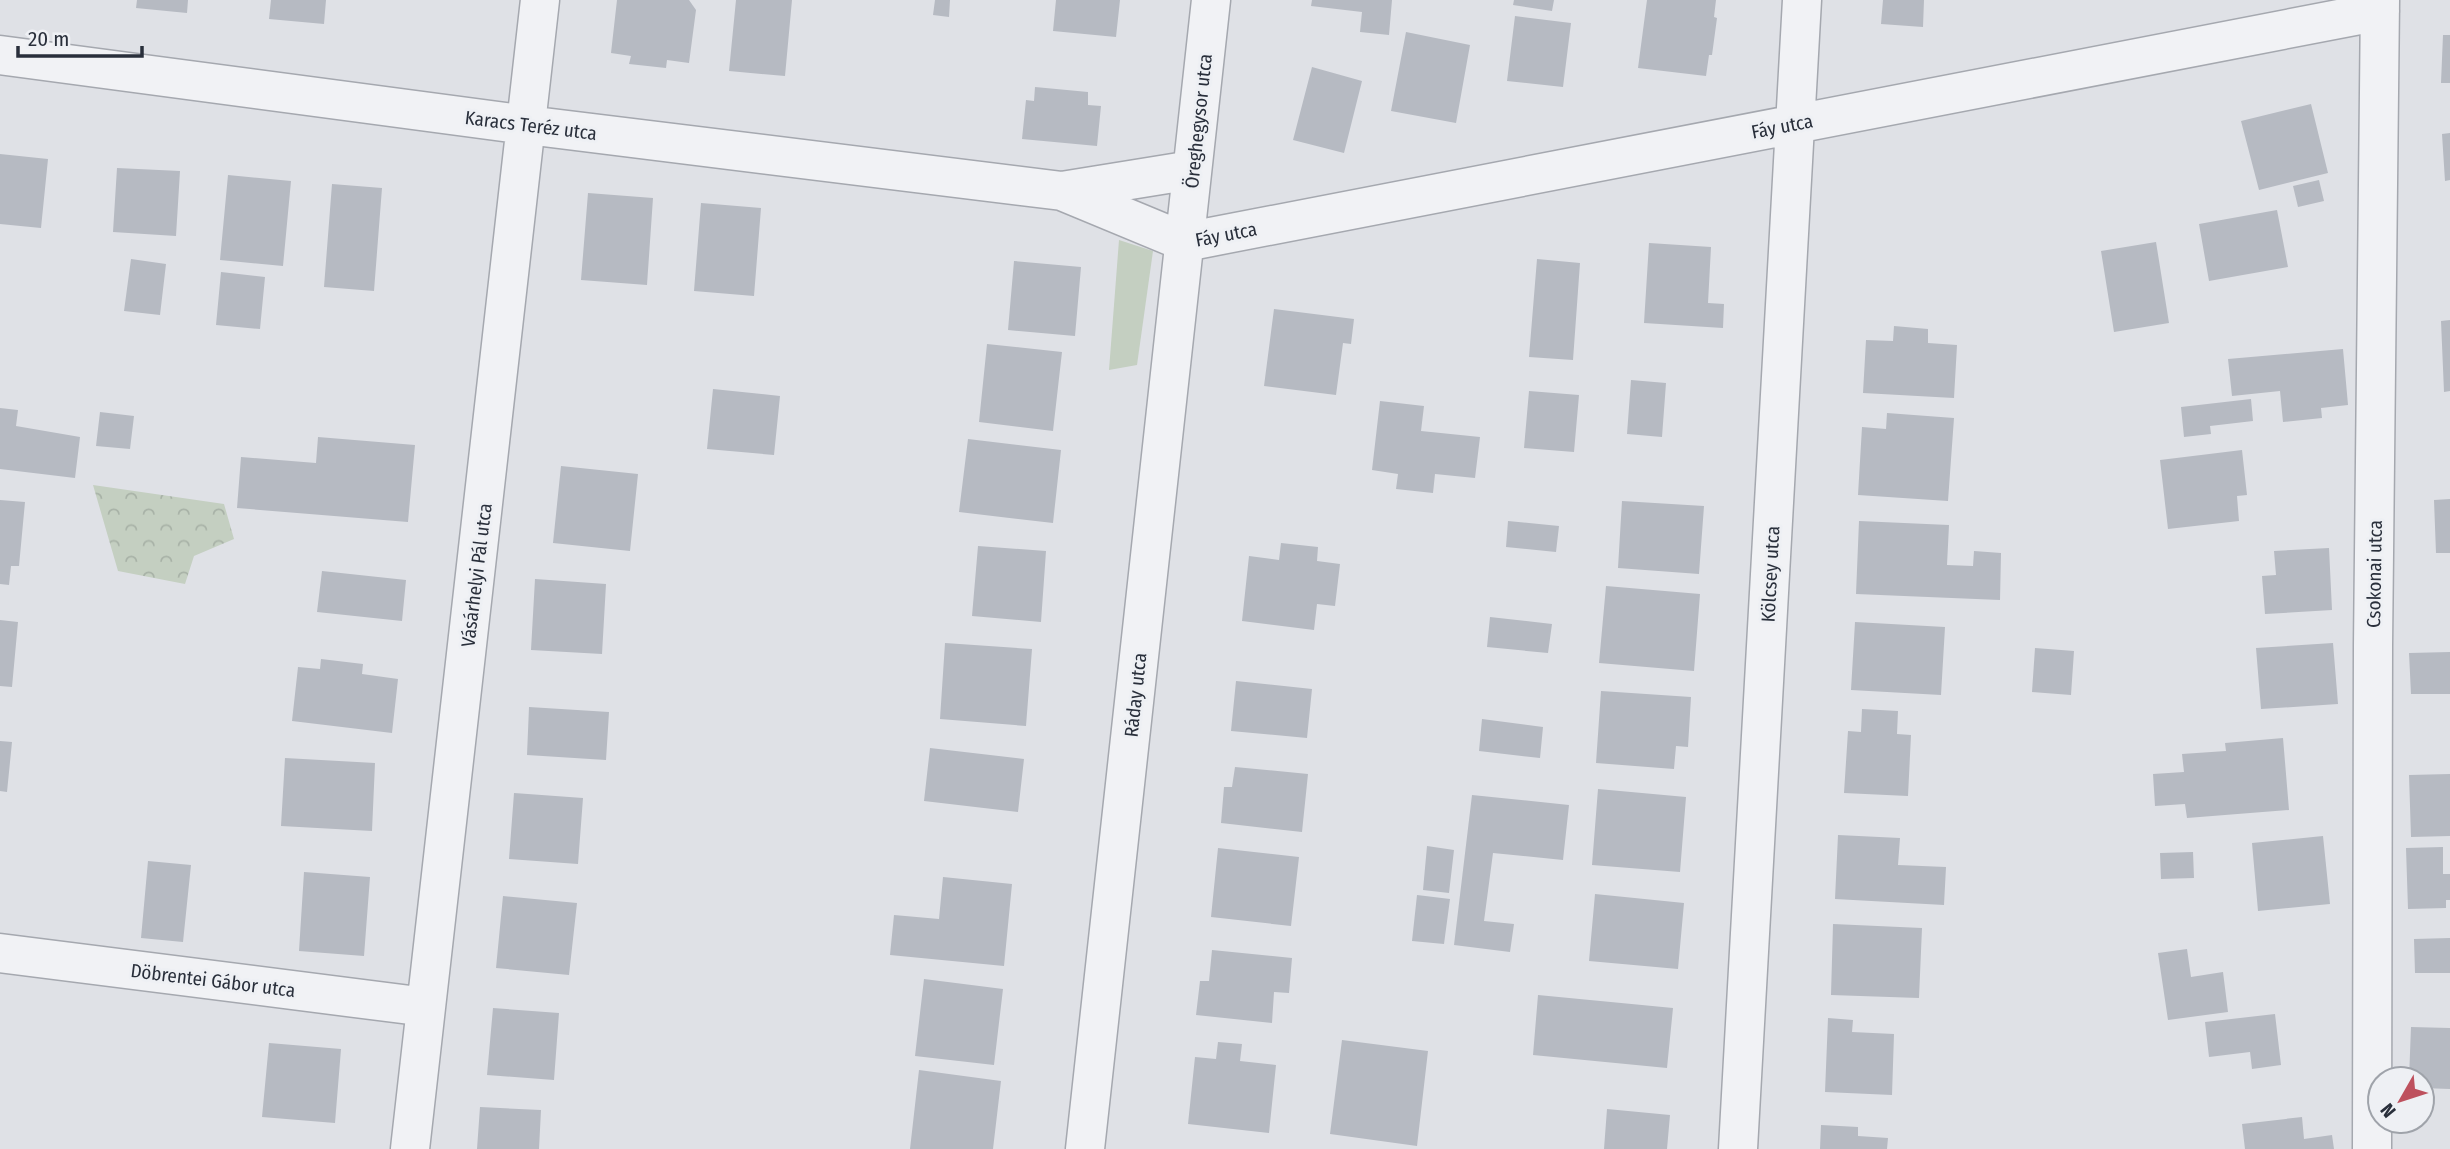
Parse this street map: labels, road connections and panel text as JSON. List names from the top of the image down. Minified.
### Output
{"streets":{"street":["Öreghegysor utca","Karacs Teréz utca","Fáy utca","Kölcsey utca","Csokonai utca","Vásárhelyi Pál utca","Ráday utca","Döbrentei Gábor utca"]},"crossings":[["Öreghegysor utca","Karacs Teréz utca"],["Öreghegysor utca","Fáy utca"],["Öreghegysor utca","Ráday utca"],["Karacs Teréz utca","Fáy utca"],["Karacs Teréz utca","Vásárhelyi Pál utca"],["Karacs Teréz utca","Ráday utca"],["Fáy utca","Kölcsey utca"],["Fáy utca","Csokonai utca"],["Fáy utca","Ráday utca"],["Vásárhelyi Pál utca","Döbrentei Gábor utca"]],"scale_bar":"20 m","north":"bottom left"}
